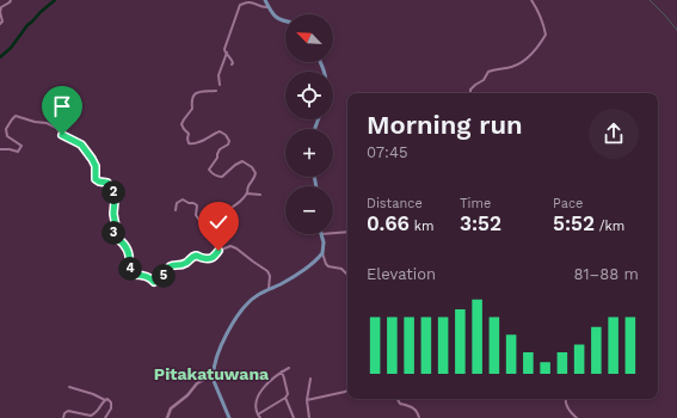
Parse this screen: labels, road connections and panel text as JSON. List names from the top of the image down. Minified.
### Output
{"districts":["Pitakatuwana"],"north":"top left","page":{"map_buttons":["+","−"],"heading":["Morning run","07:45"],"stats":[["Distance","0.66 km"],["Time","3:52"],["Pace","5:52 /km"]],"pins":["2","3","4","5"],"chart":["Elevation","81–88 m"]}}
